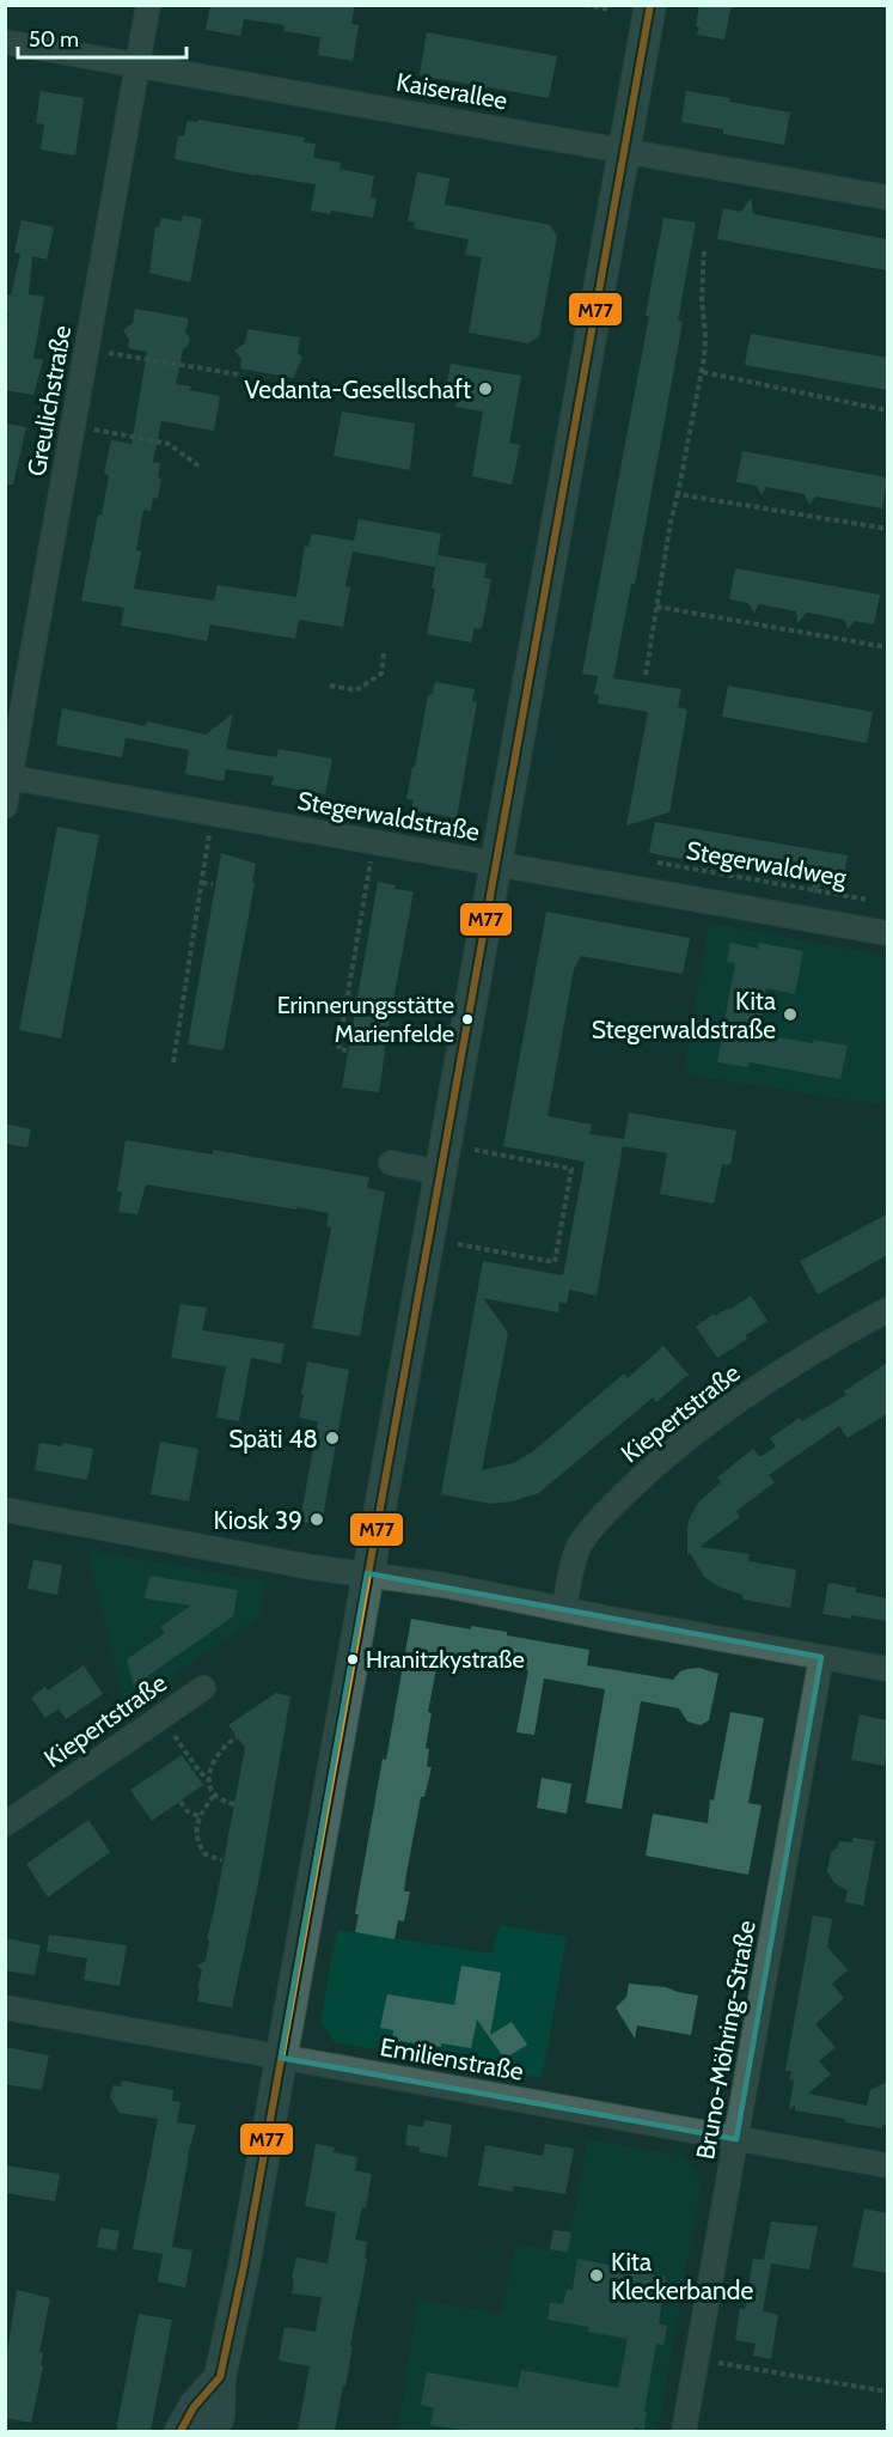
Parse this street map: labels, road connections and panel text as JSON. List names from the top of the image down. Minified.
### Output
{"streets":{"street":["Kaiserallee","Greulichstraße","Stegerwaldstraße","Kiepertstraße","Bruno-Möhring-Straße","Emilienstraße"],"path":["Stegerwaldweg"]},"crossings":[["Kaiserallee","Greulichstraße"],["Greulichstraße","Stegerwaldstraße"],["Stegerwaldstraße","Stegerwaldweg"],["Bruno-Möhring-Straße","Emilienstraße"]],"places":["Vedanta-Gesellschaft","Kita Stegerwaldstraße","Erinnerungsstätte Marienfelde","Späti 48","Kiosk 39","Hranitzkystraße","Kita Kleckerbande"],"lines":["transit line M77"],"scale_bar":"50 m"}
